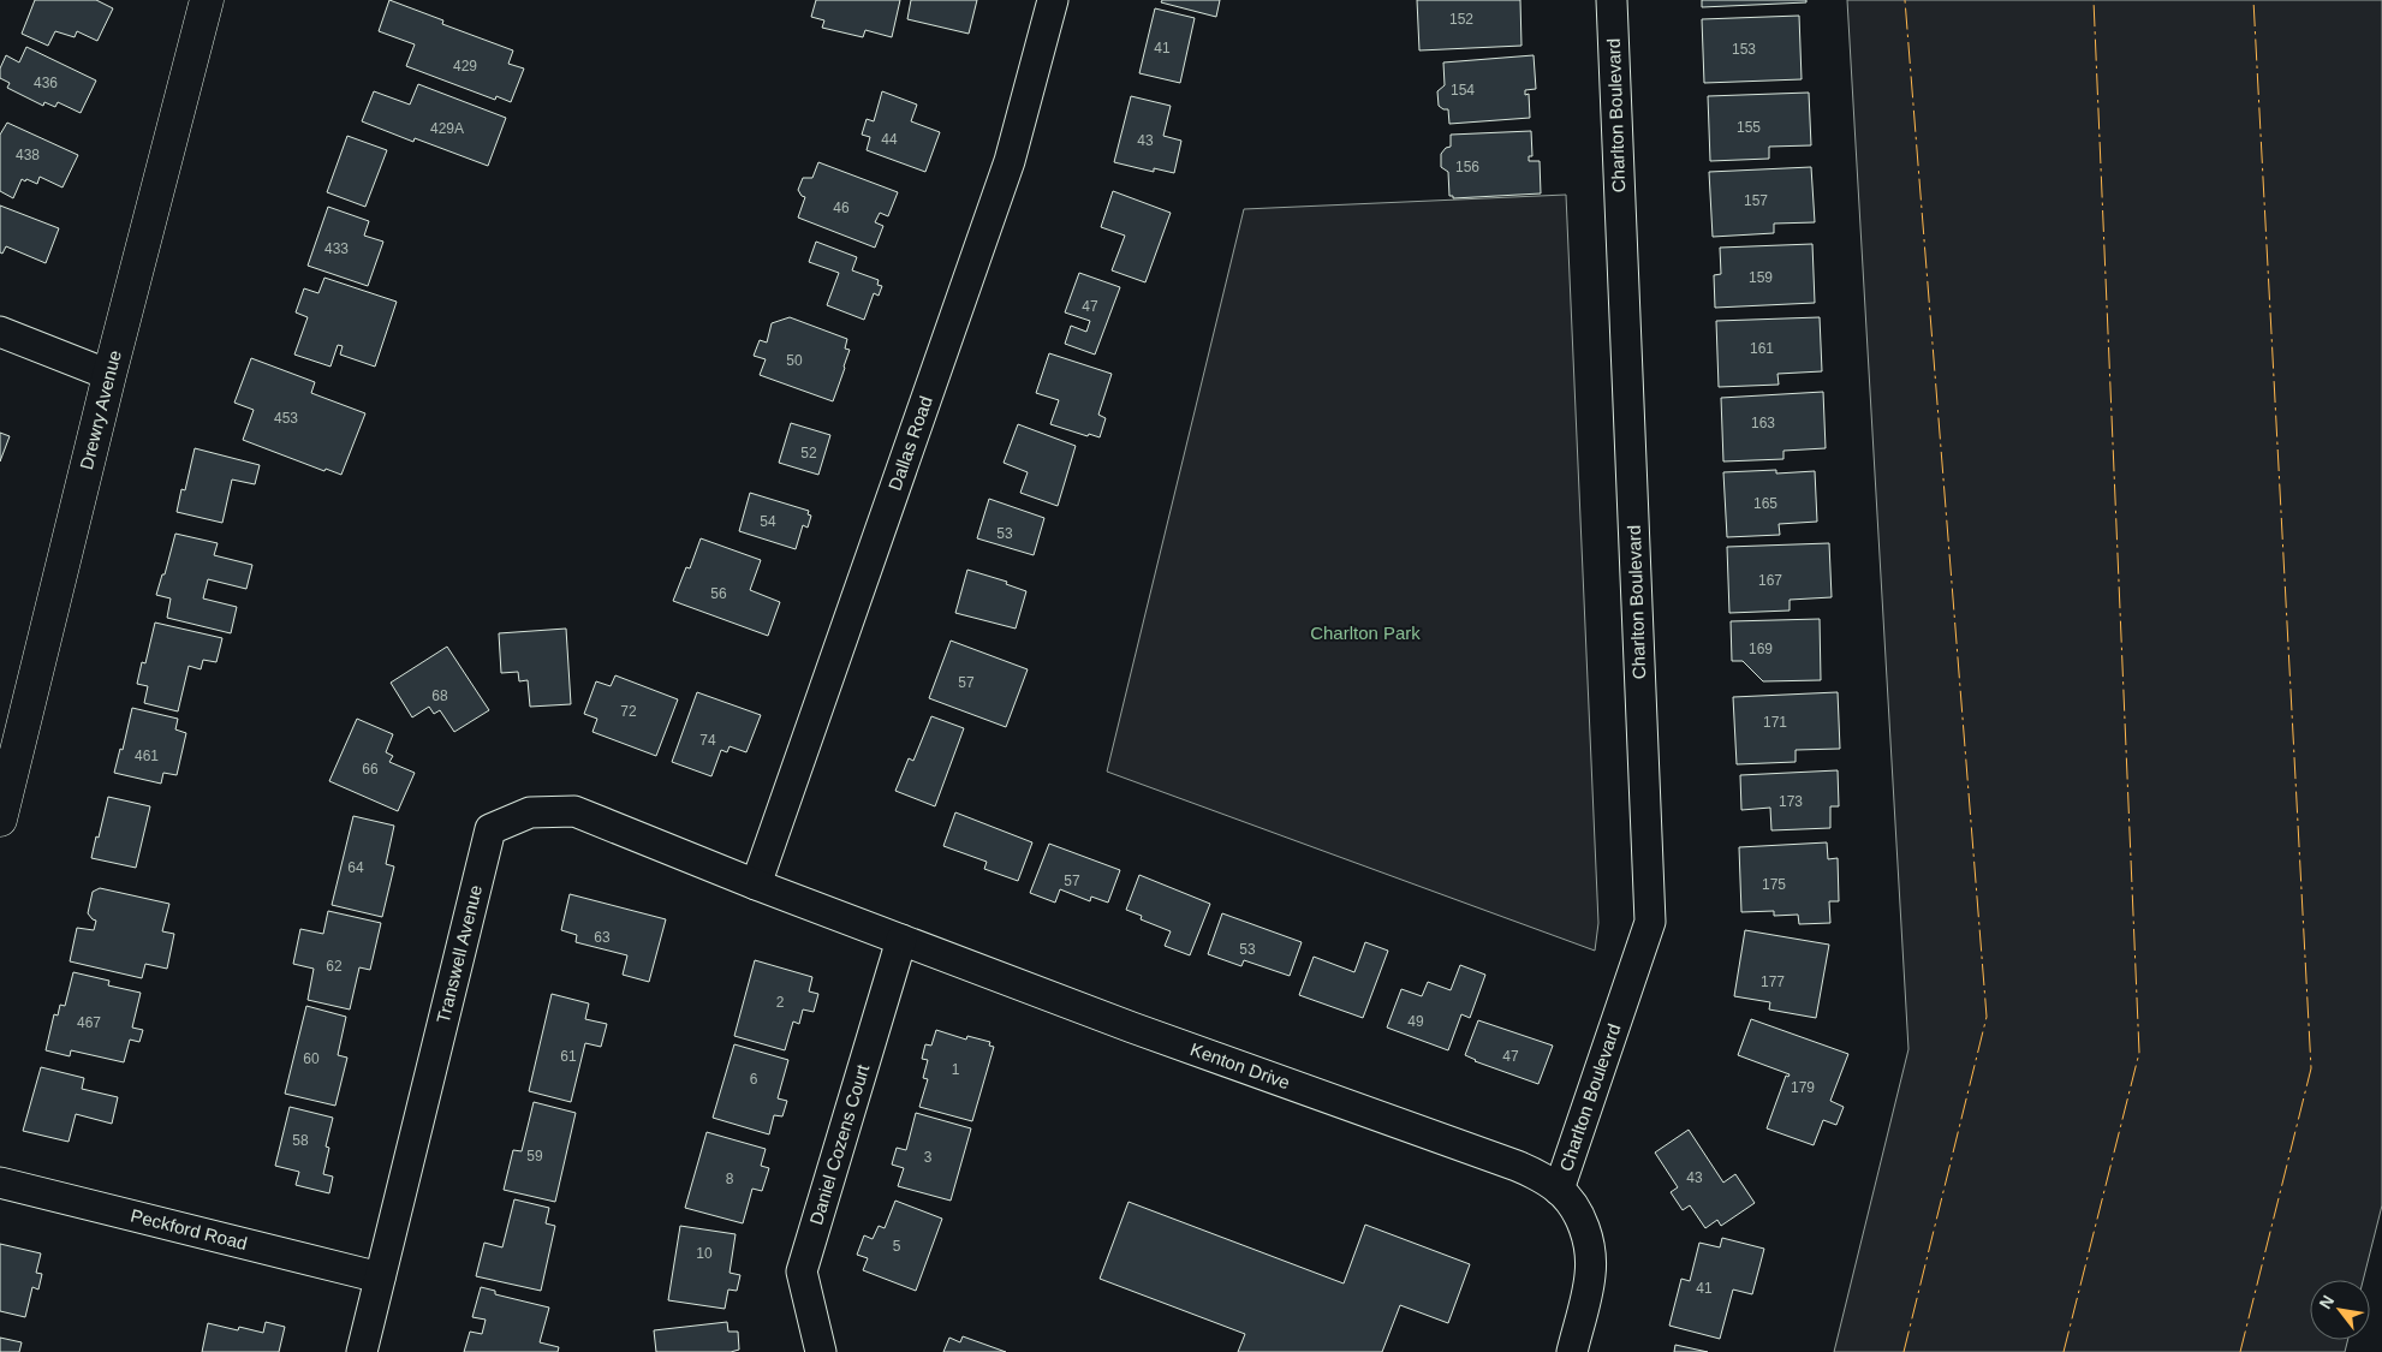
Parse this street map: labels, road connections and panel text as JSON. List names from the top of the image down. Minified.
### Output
{"streets":{"street":["Charlton Boulevard","Drewry Avenue","Dallas Road","Transwell Avenue","Kenton Drive","Daniel Cozens Court","Peckford Road"]},"crossings":[["Charlton Boulevard","Kenton Drive"],["Dallas Road","Transwell Avenue"],["Dallas Road","Kenton Drive"],["Transwell Avenue","Kenton Drive"],["Transwell Avenue","Peckford Road"],["Kenton Drive","Daniel Cozens Court"]],"parks":["Charlton Park"],"house_numbers":["152","41","153","429","436","154","155","429A","44","43","438","156","157","46","433","159","47","161","50","453","163","52","165","54","53","167","56","169","57","68","72","171","74","461","66","173","64","57","175","63","53","62","177","2","49","467","61","47","60","1","6","179","58","59","3","43","8","5","10","41"],"north":"top left"}
